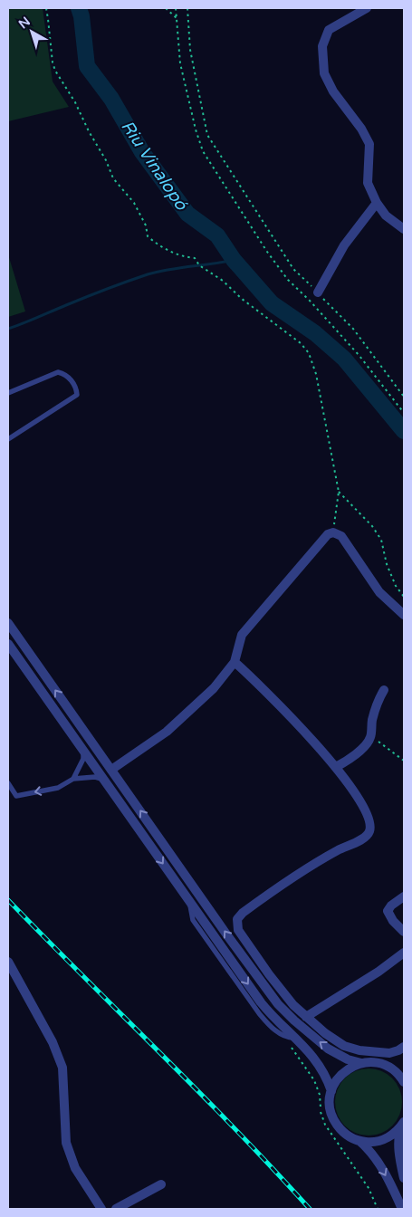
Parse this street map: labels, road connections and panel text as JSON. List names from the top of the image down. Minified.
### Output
{"water":["Riu Vinalopó"],"north":"top left"}
